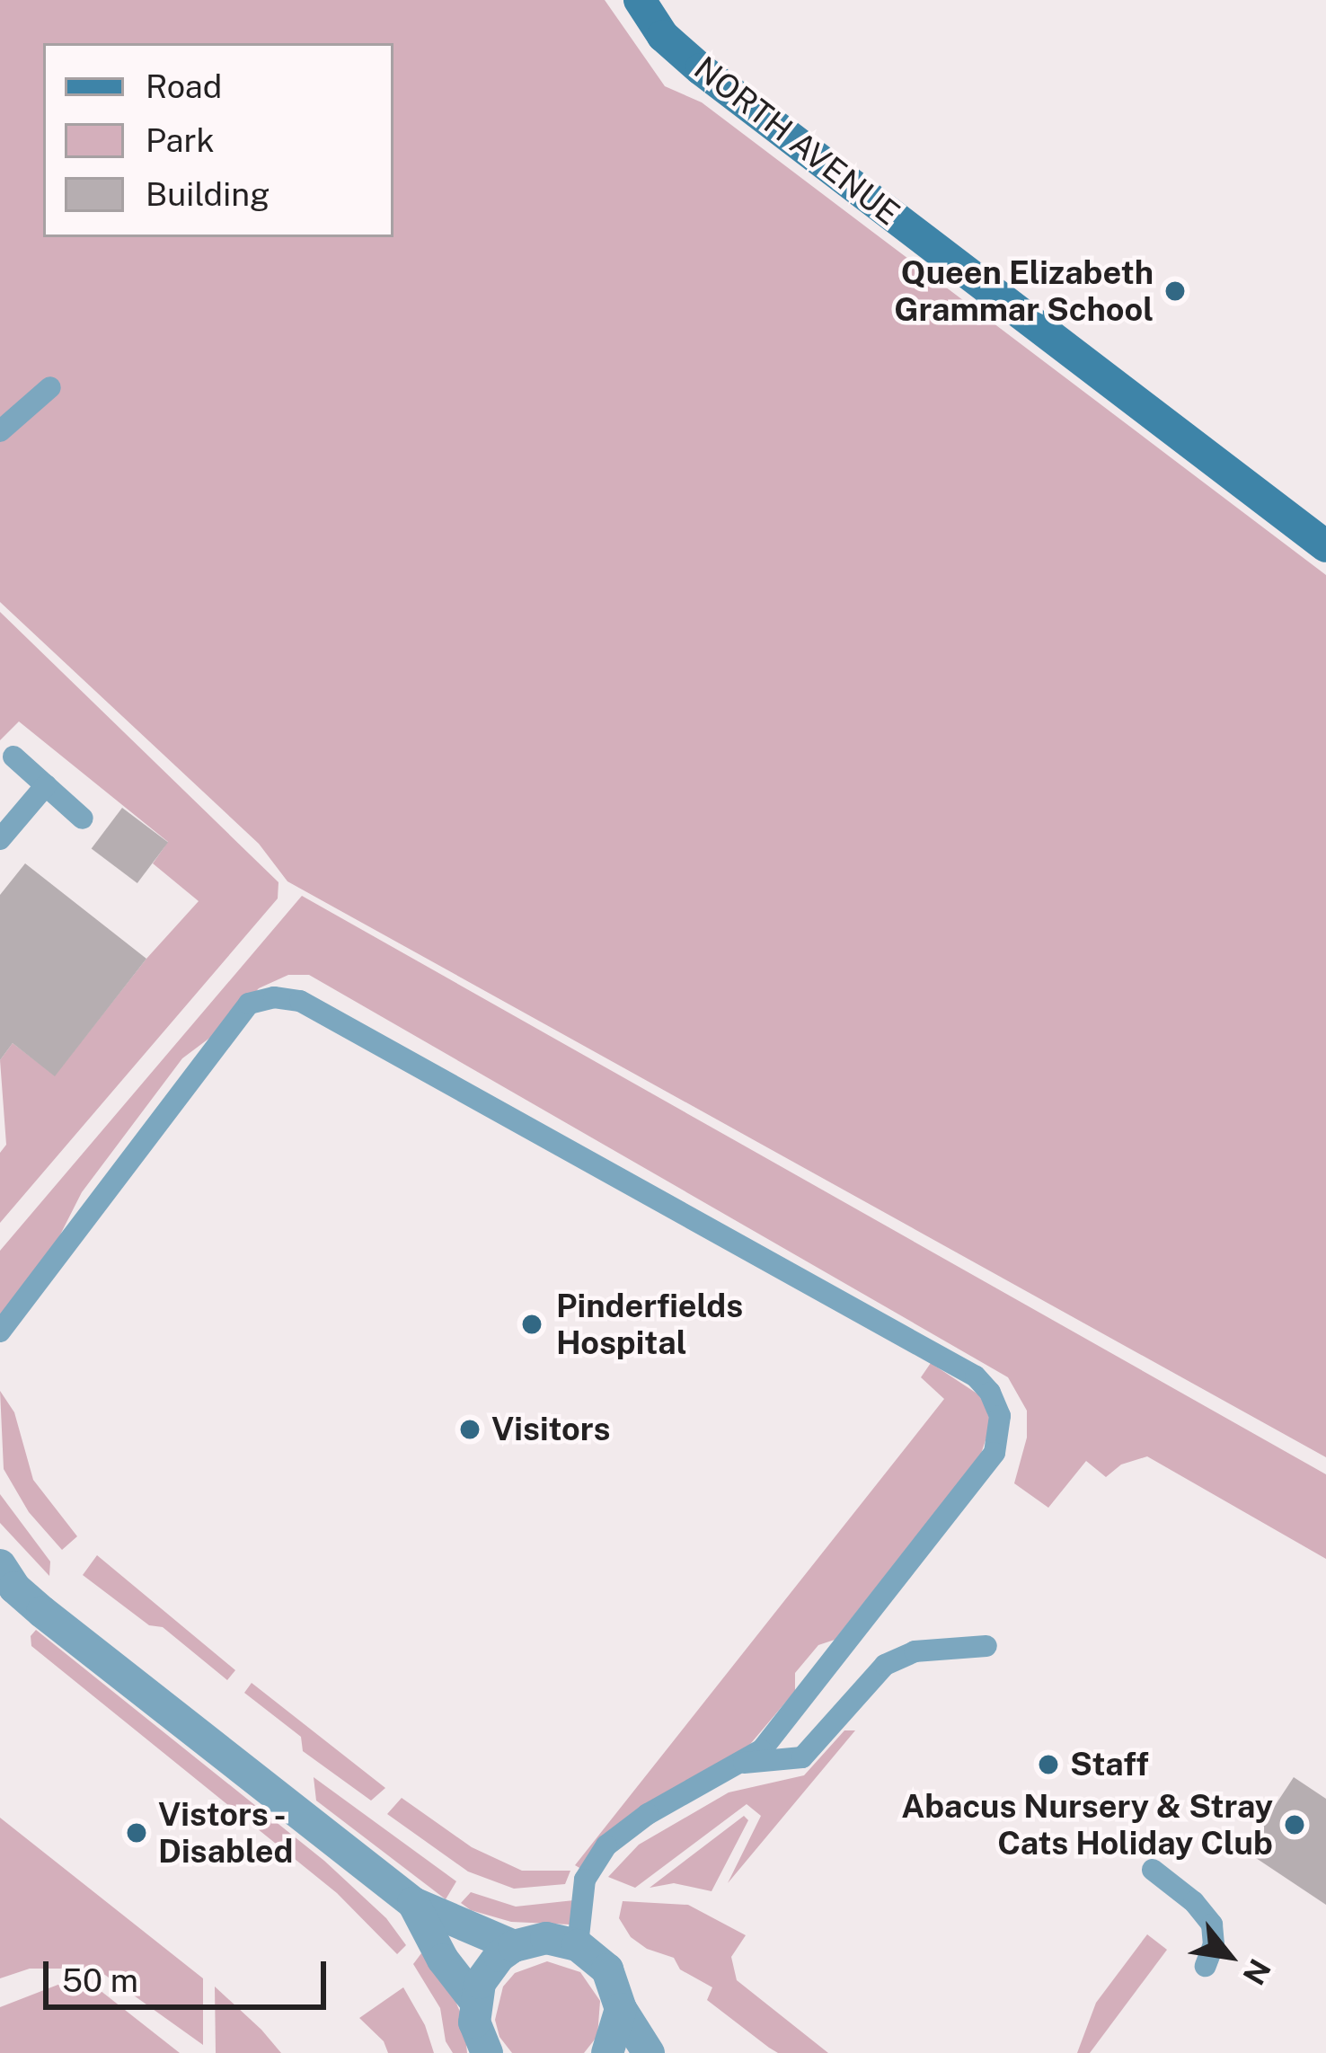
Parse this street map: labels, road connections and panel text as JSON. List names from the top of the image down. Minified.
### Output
{"streets":{"street":["NORTH AVENUE"]},"places":["Queen Elizabeth Grammar School","Pinderfields Hospital","Visitors","Staff","Abacus Nursery & Stray Cats Holiday Club","Vistors - Disabled"],"legend":["Road","Park","Building"],"scale_bar":"50 m","north":"bottom right"}
